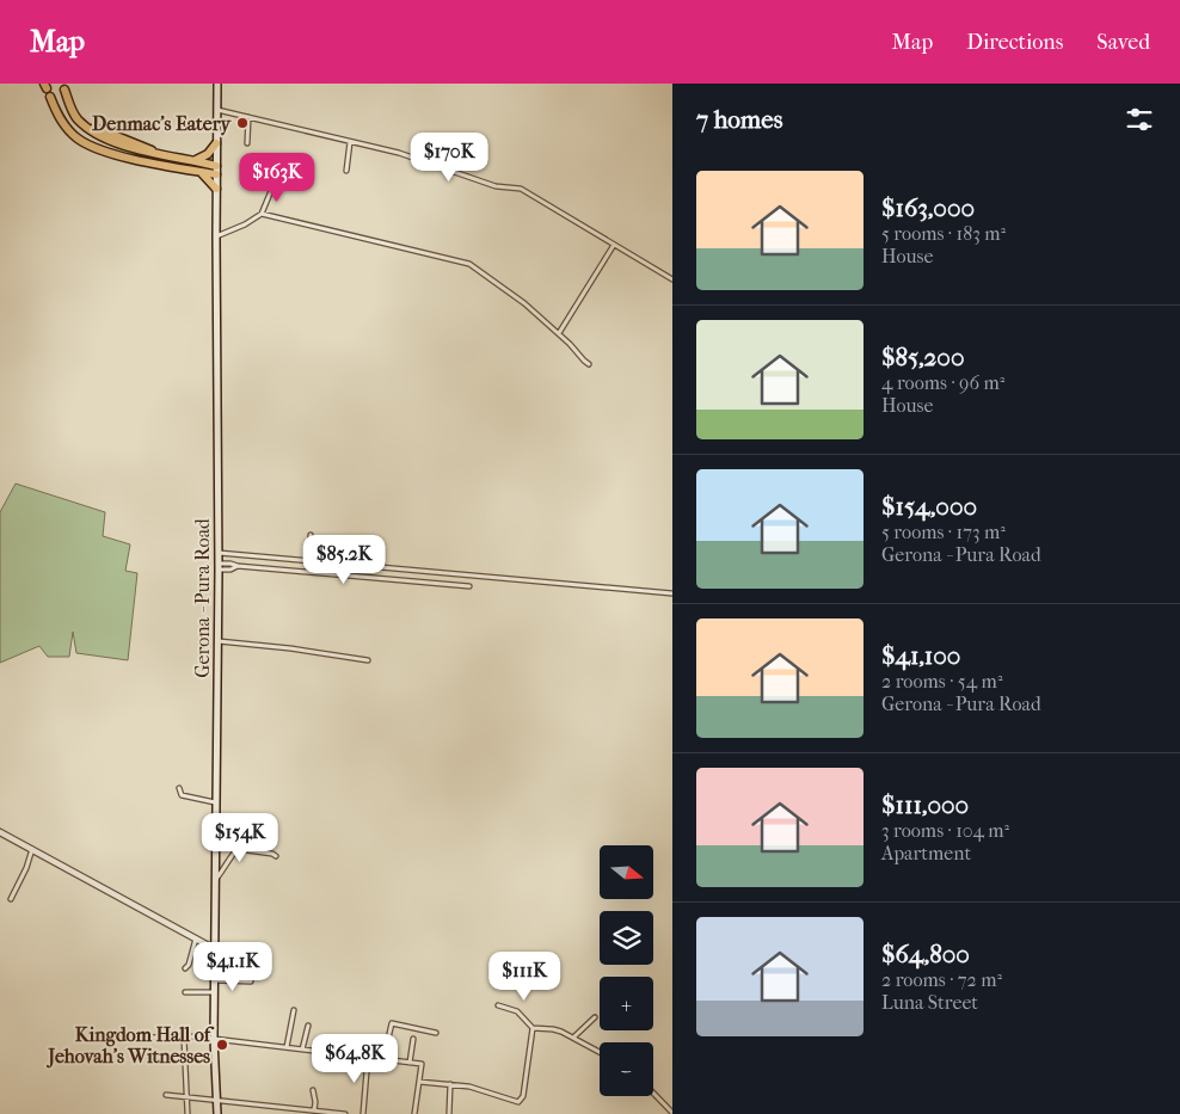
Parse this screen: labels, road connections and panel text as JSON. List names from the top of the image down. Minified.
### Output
{"streets":{"main road":["Gerona - Pura Road"]},"places":["Denmac's Eatery","Kingdom Hall of Jehovah's Witnesses"],"north":"right","page":{"header":"Map","nav":["Map","Directions","Saved"],"heading":"7 homes","price":["$170K","$163K","$85.2K","$154K","$41.1K","$111K","$64.8K"],"list":[{"name":"$163,000","note":"5 rooms · 183 m² · House"},{"name":"$85,200","note":"4 rooms · 96 m² · House"},{"name":"$154,000","note":"5 rooms · 173 m² · Gerona - Pura Road"},{"name":"$41,100","note":"2 rooms · 54 m² · Gerona - Pura Road"},{"name":"$111,000","note":"3 rooms · 104 m² · Apartment"},{"name":"$64,800","note":"2 rooms · 72 m² · Luna Street"}],"map_buttons":["+","−"]}}
